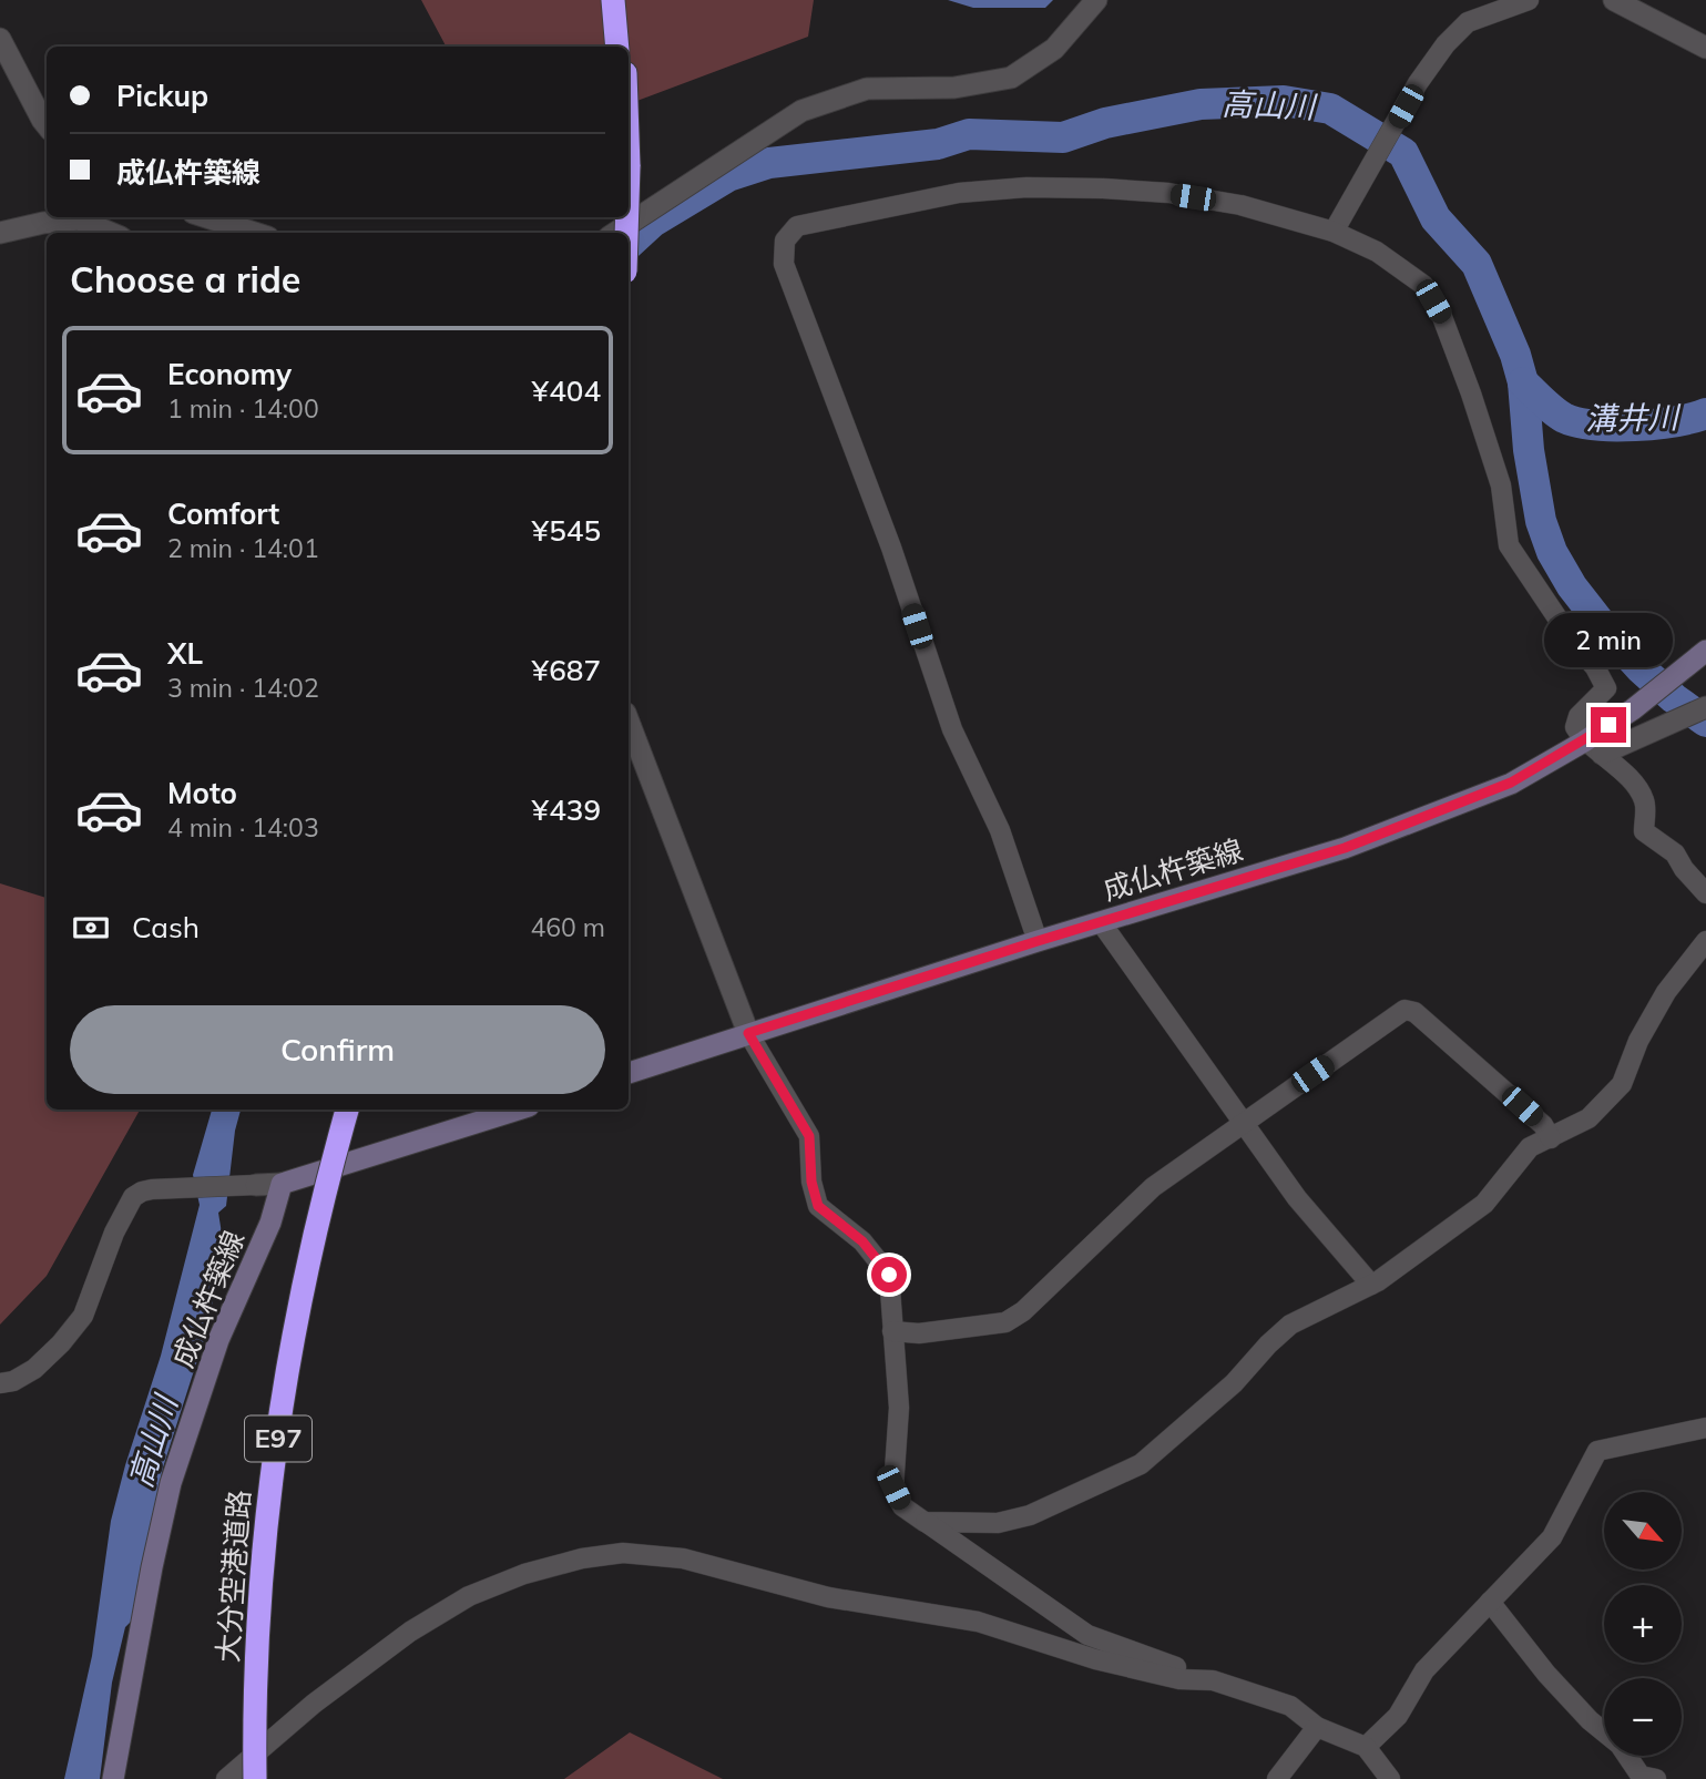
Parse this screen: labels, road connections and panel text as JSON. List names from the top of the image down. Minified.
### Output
{"streets":{"highway":["E97","大分空港道路"],"main road":["成仏杵築線"]},"water":["高山川","溝井川"],"north":"bottom right","page":{"banner":["Pickup","成仏杵築線"],"heading":"Choose a ride","list":[{"name":"Economy","note":"1 min · 14:00","value":"¥404"},{"name":"Comfort","note":"2 min · 14:01","value":"¥545"},{"name":"XL","note":"3 min · 14:02","value":"¥687"},{"name":"Moto","note":"4 min · 14:03","value":"¥439"}],"bubble":"2 min","pay":["Cash","460 m"],"buttons":"Confirm","map_buttons":["+","−"]}}
